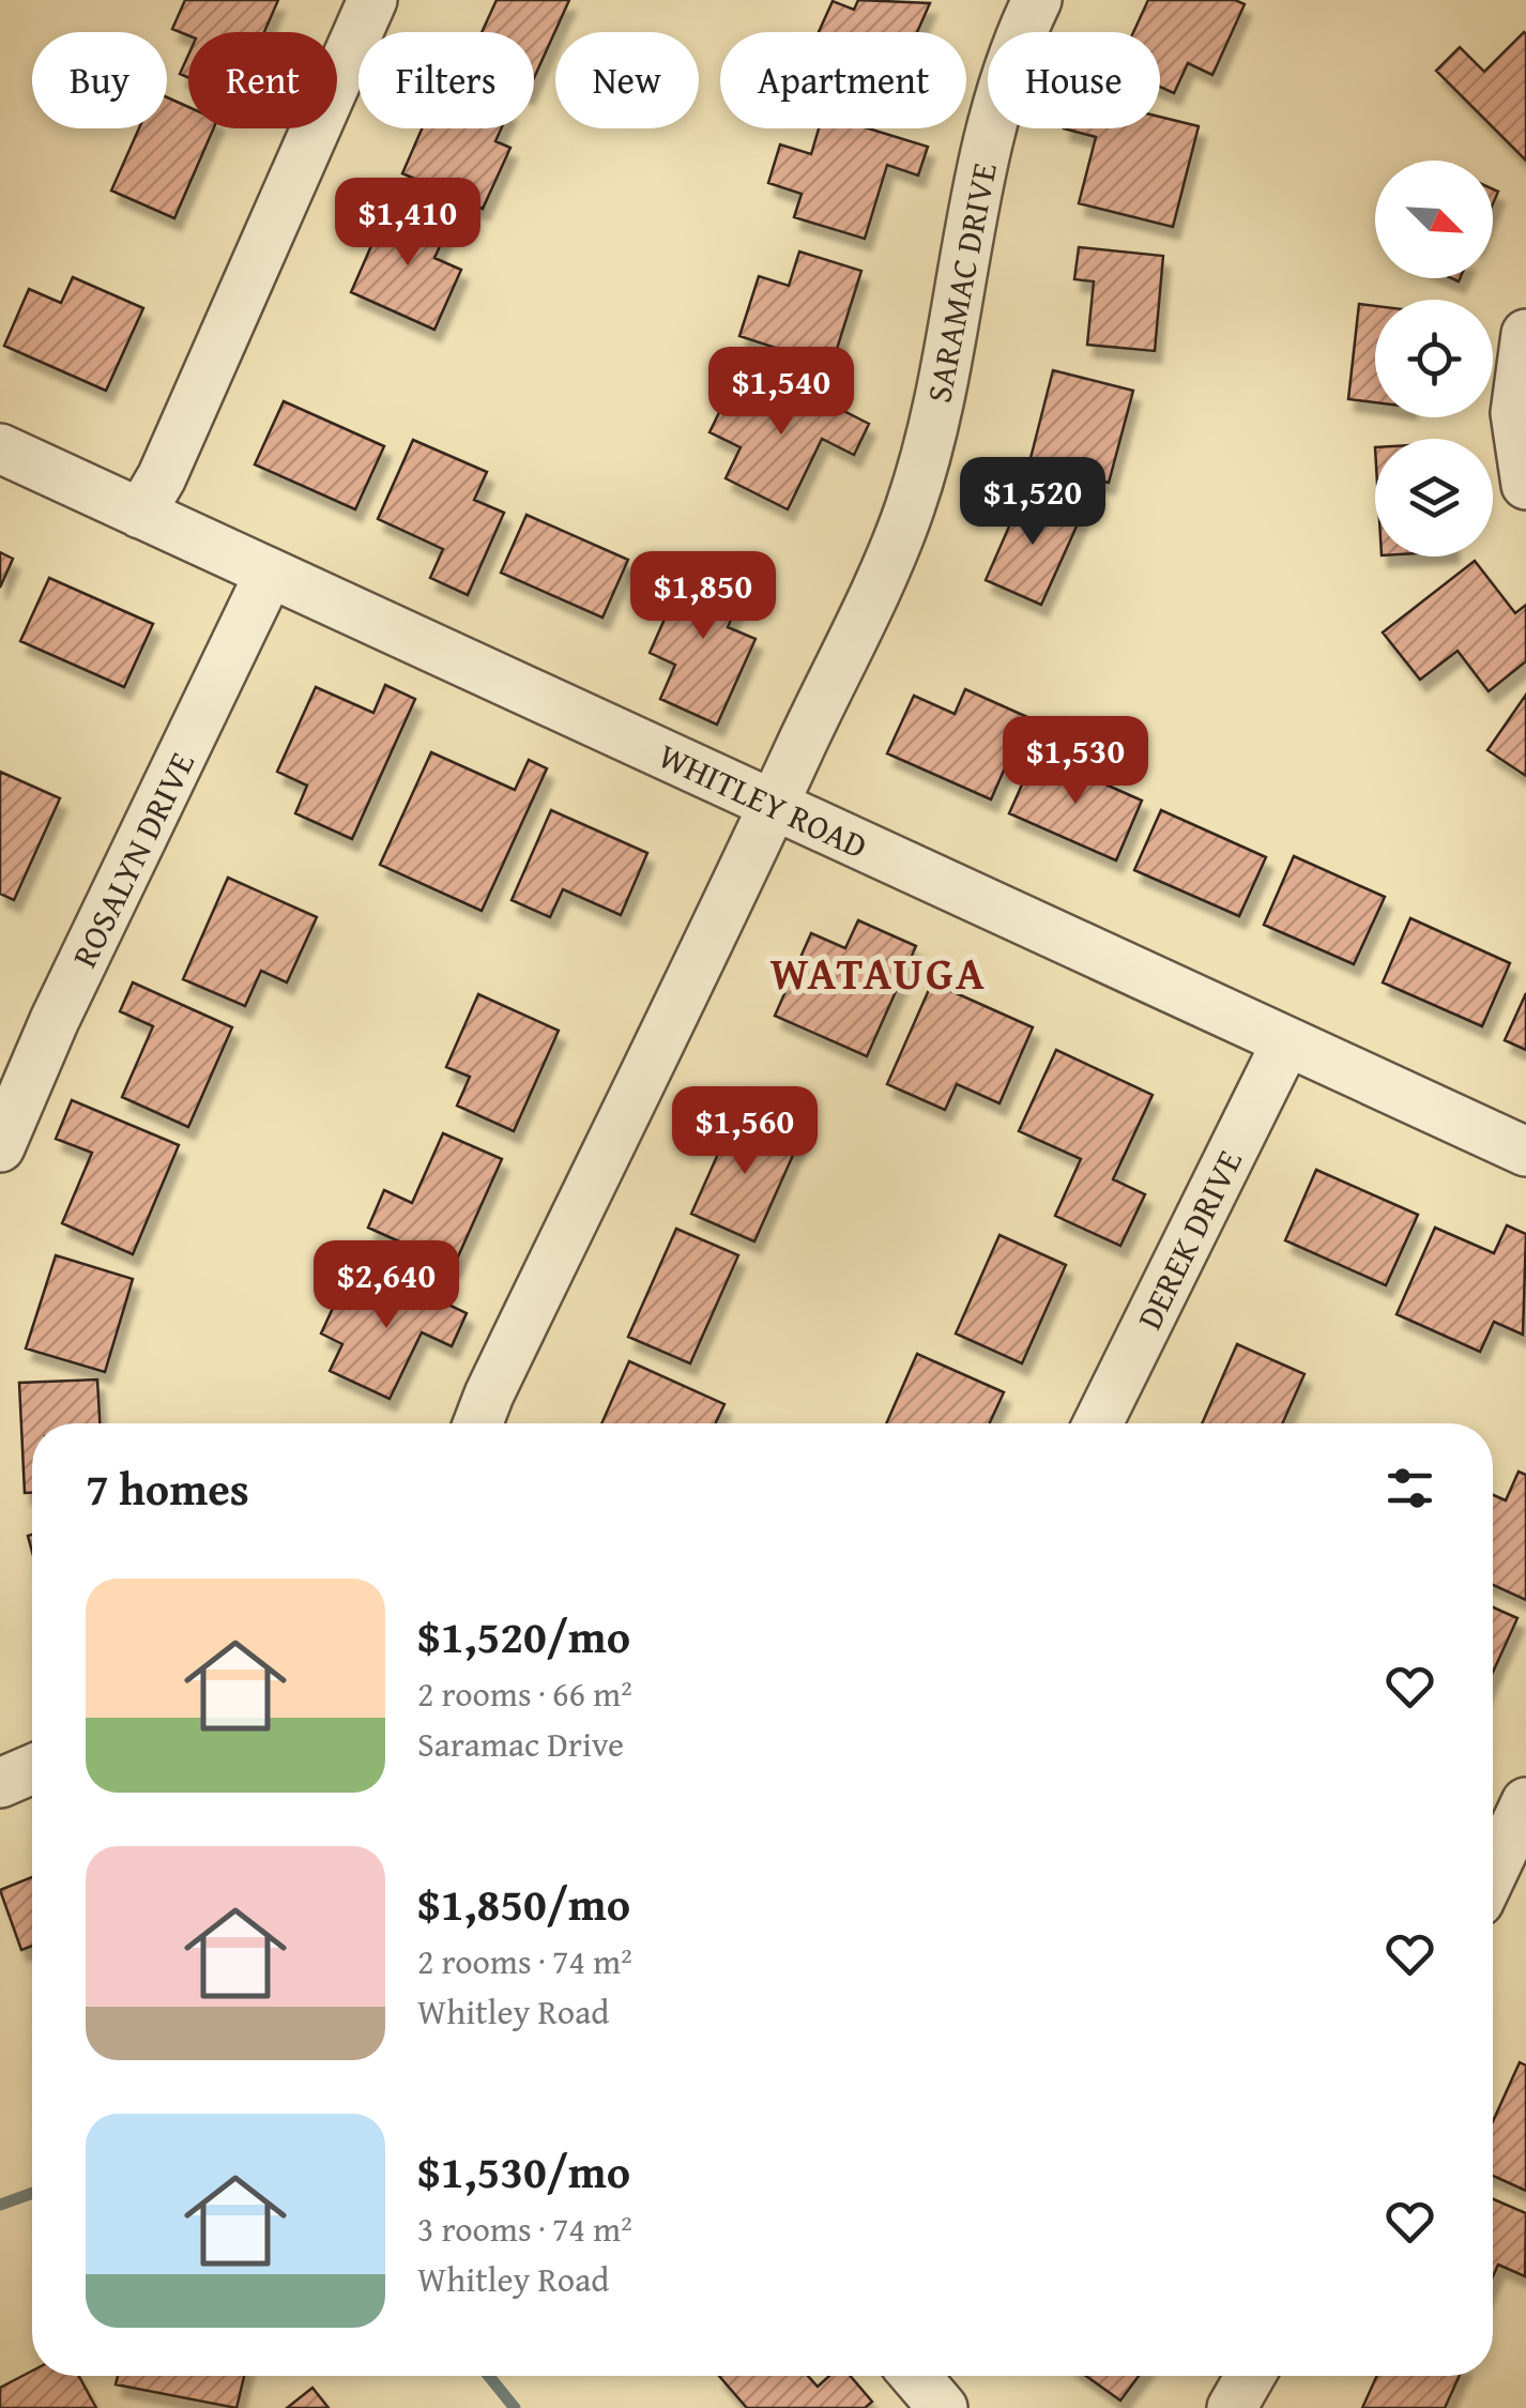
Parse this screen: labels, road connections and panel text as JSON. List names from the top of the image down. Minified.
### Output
{"streets":{"street":["SARAMAC DRIVE","WHITLEY ROAD","ROSALYN DRIVE","DEREK DRIVE"]},"crossings":[["SARAMAC DRIVE","WHITLEY ROAD"],["WHITLEY ROAD","ROSALYN DRIVE"],["WHITLEY ROAD","DEREK DRIVE"]],"districts":["WATAUGA"],"north":"bottom right","page":{"chip":["Buy","Rent","Filters","New","Apartment","House"],"price":["$1,410","$1,540","$1,520","$1,850","$1,530","$1,560","$2,640"],"heading":"7 homes","list":[{"name":"$1,520/mo","note":"2 rooms · 66 m² · Saramac Drive"},{"name":"$1,850/mo","note":"2 rooms · 74 m² · Whitley Road"},{"name":"$1,530/mo","note":"3 rooms · 74 m² · Whitley Road"}]}}
